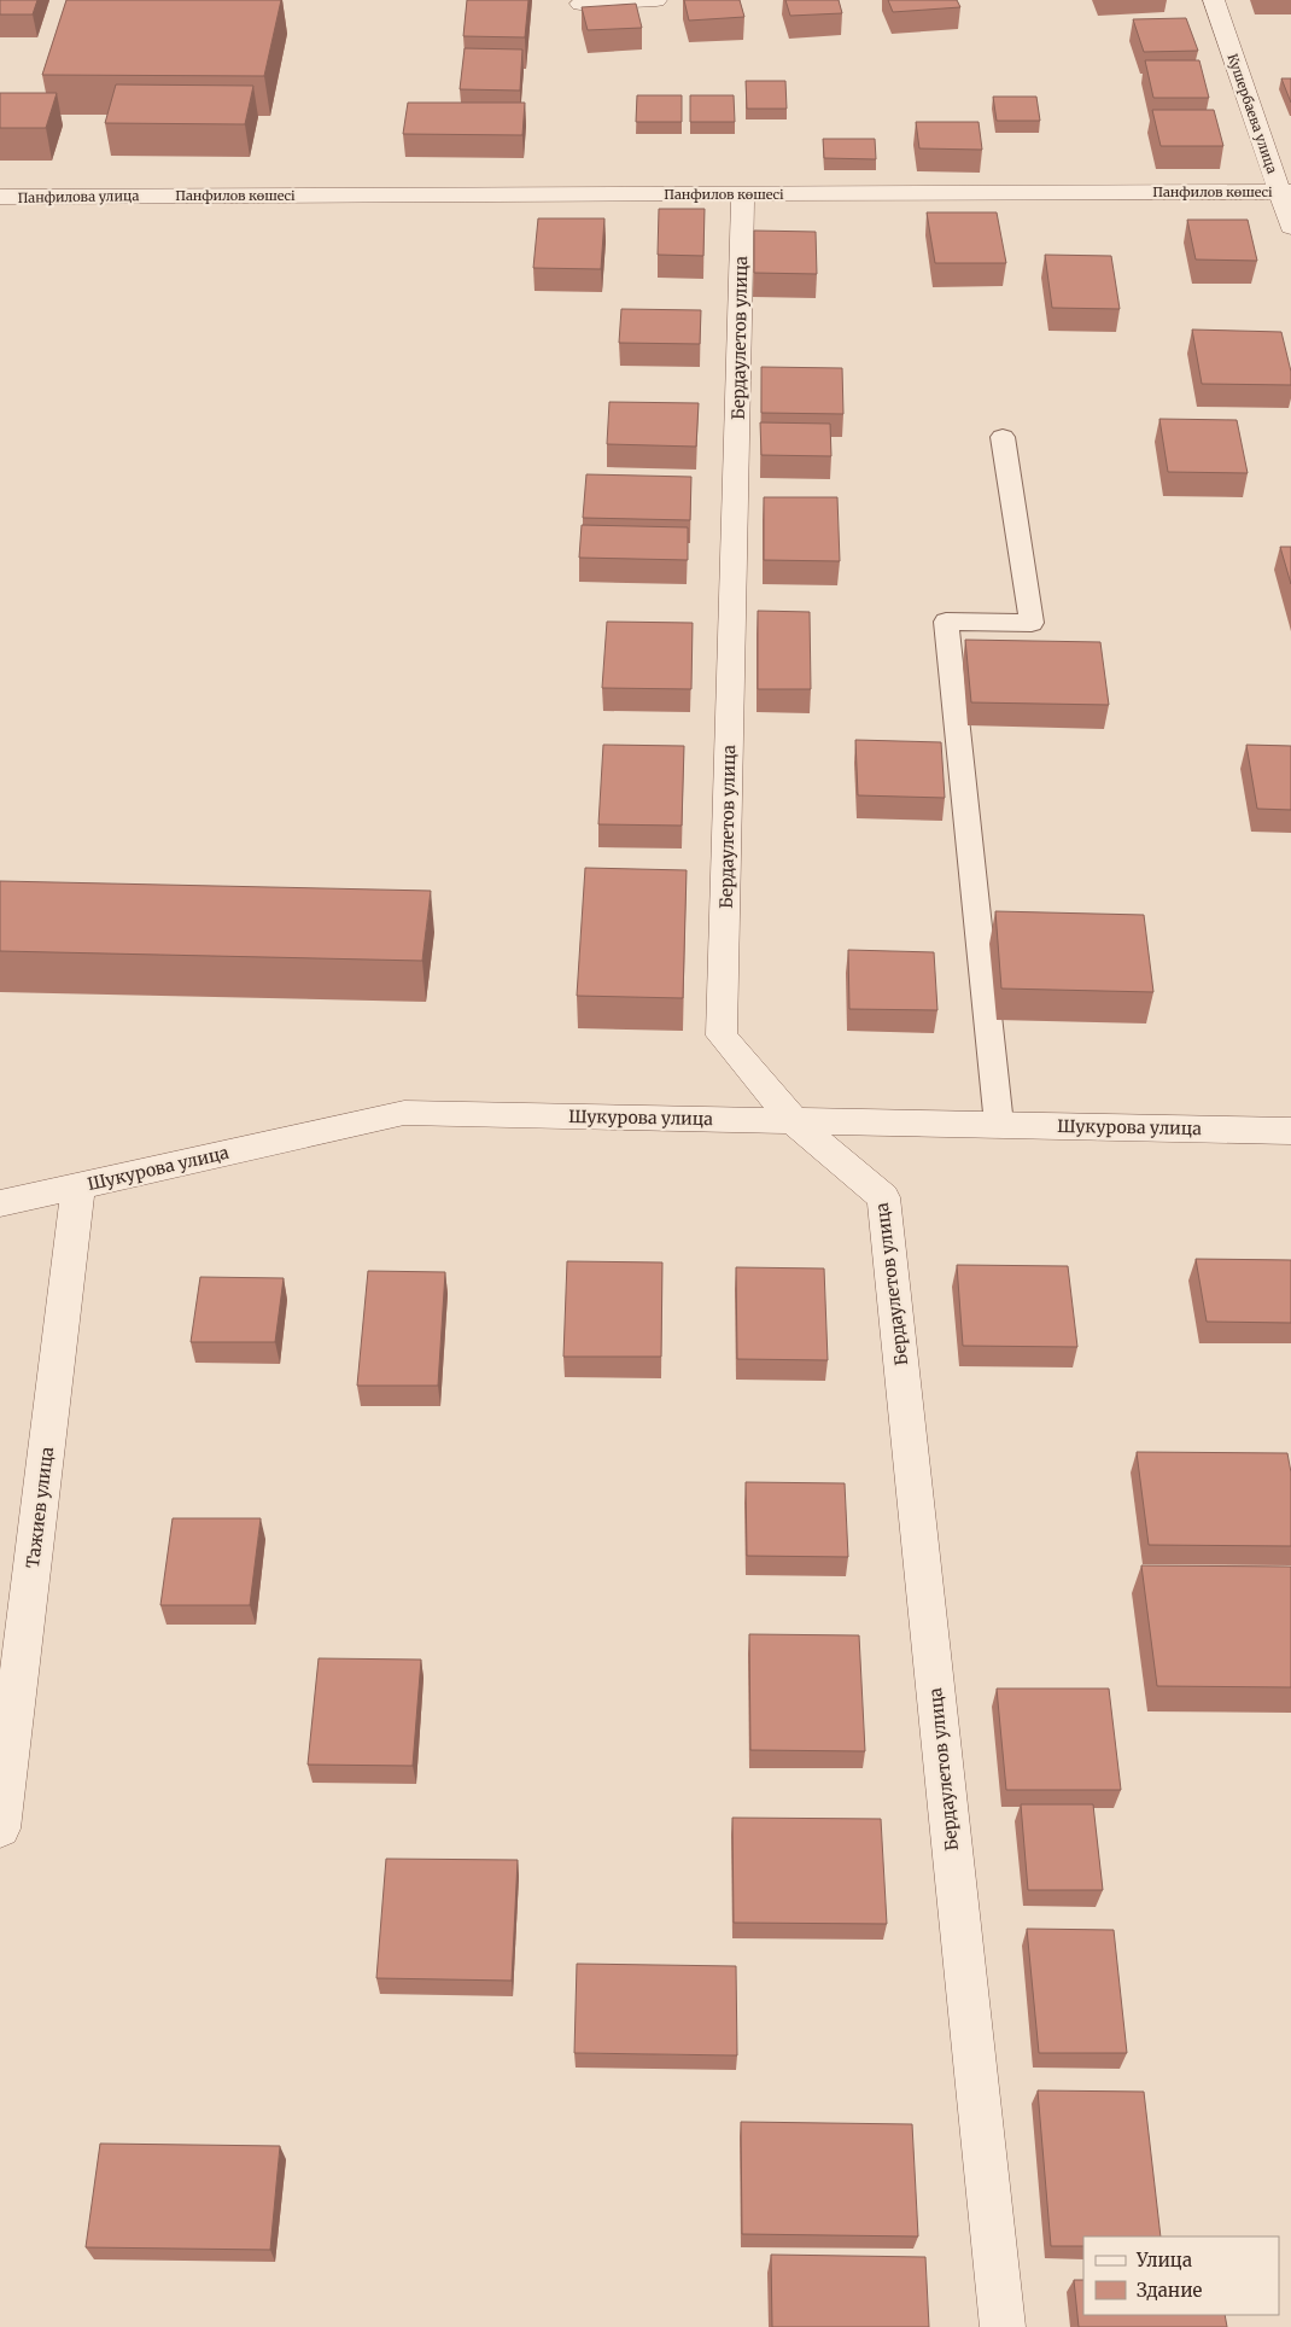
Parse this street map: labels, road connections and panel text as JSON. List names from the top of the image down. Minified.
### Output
{"streets":{"street":["Кушербаева улица","Панфилов көшесі","Панфилова улица","Бердаулетов улица","Шукурова улица","Тажиев улица"]},"crossings":[["Кушербаева улица","Панфилов көшесі"],["Панфилов көшесі","Панфилова улица"],["Панфилов көшесі","Бердаулетов улица"],["Бердаулетов улица","Шукурова улица"],["Шукурова улица","Тажиев улица"]],"legend":["Улица","Здание"]}
